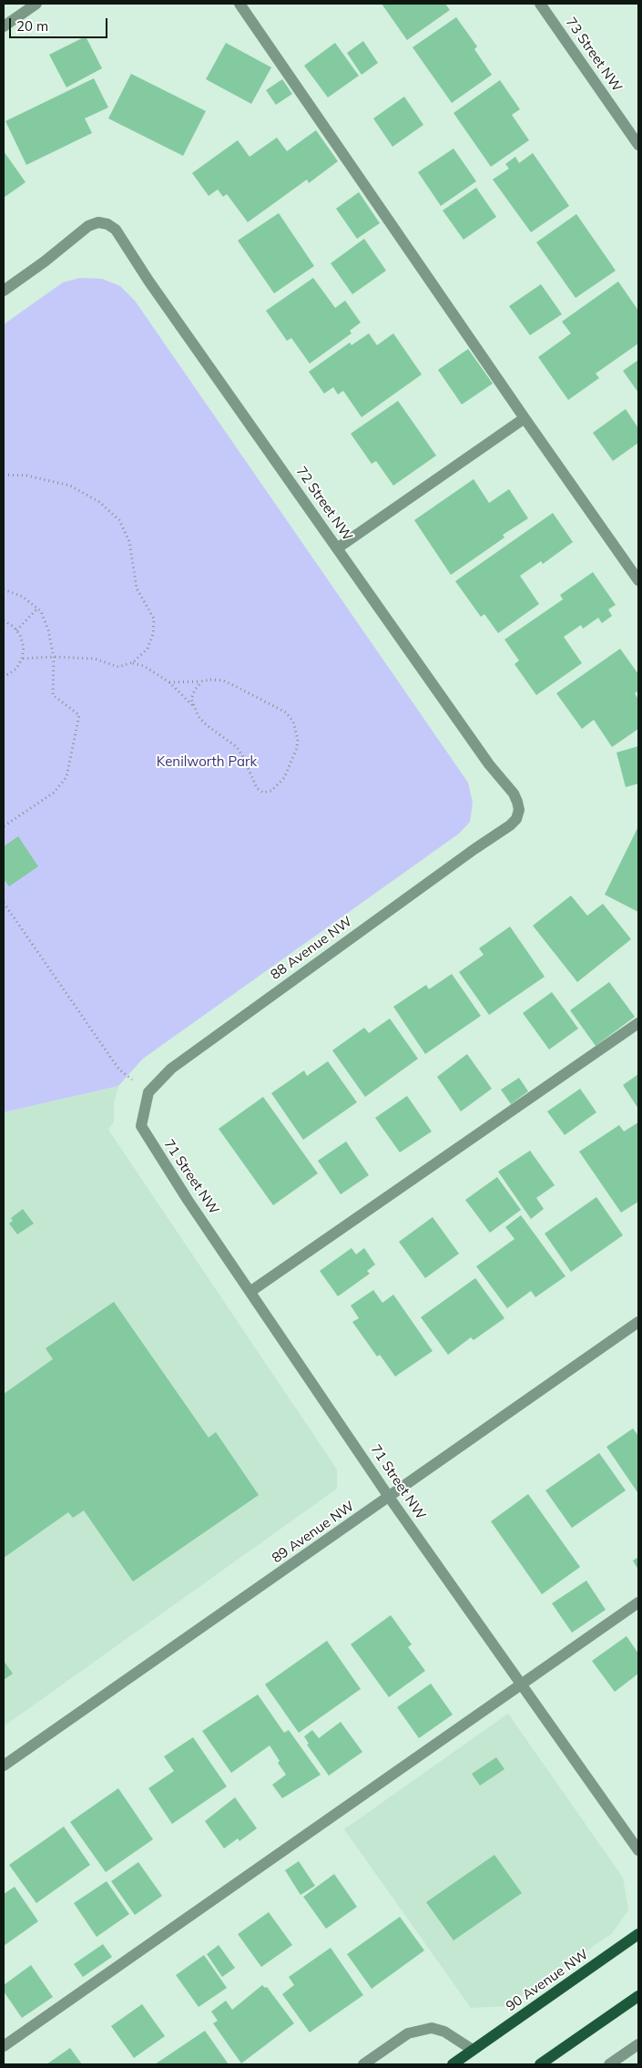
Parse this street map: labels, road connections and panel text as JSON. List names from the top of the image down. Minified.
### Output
{"streets":{"main road":["90 Avenue NW"],"street":["73 Street NW","72 Street NW","88 Avenue NW","71 Street NW","89 Avenue NW"]},"crossings":[["72 Street NW","88 Avenue NW"],["88 Avenue NW","71 Street NW"],["71 Street NW","89 Avenue NW"]],"parks":["Kenilworth Park"],"scale_bar":"20 m"}
